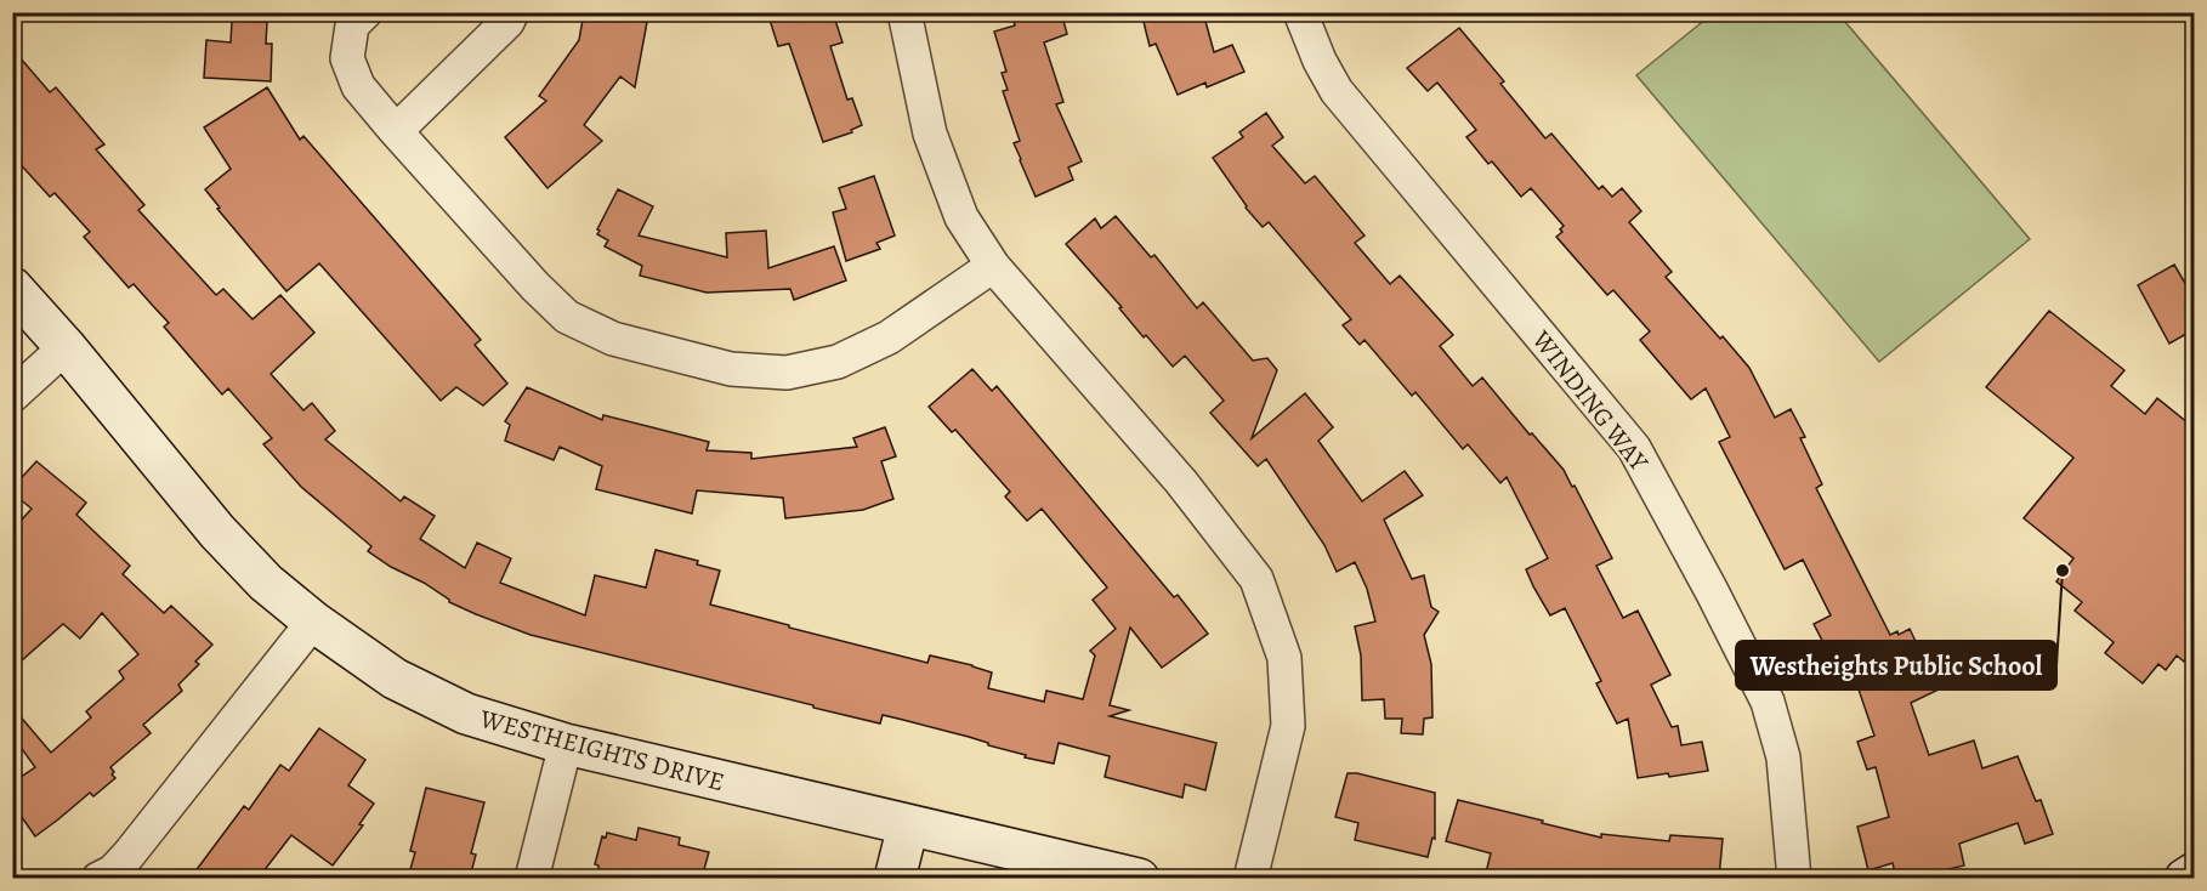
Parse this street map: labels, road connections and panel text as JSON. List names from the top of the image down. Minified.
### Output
{"streets":{"street":["WINDING WAY","WESTHEIGHTS DRIVE"]},"places":["Westheights Public School"]}
